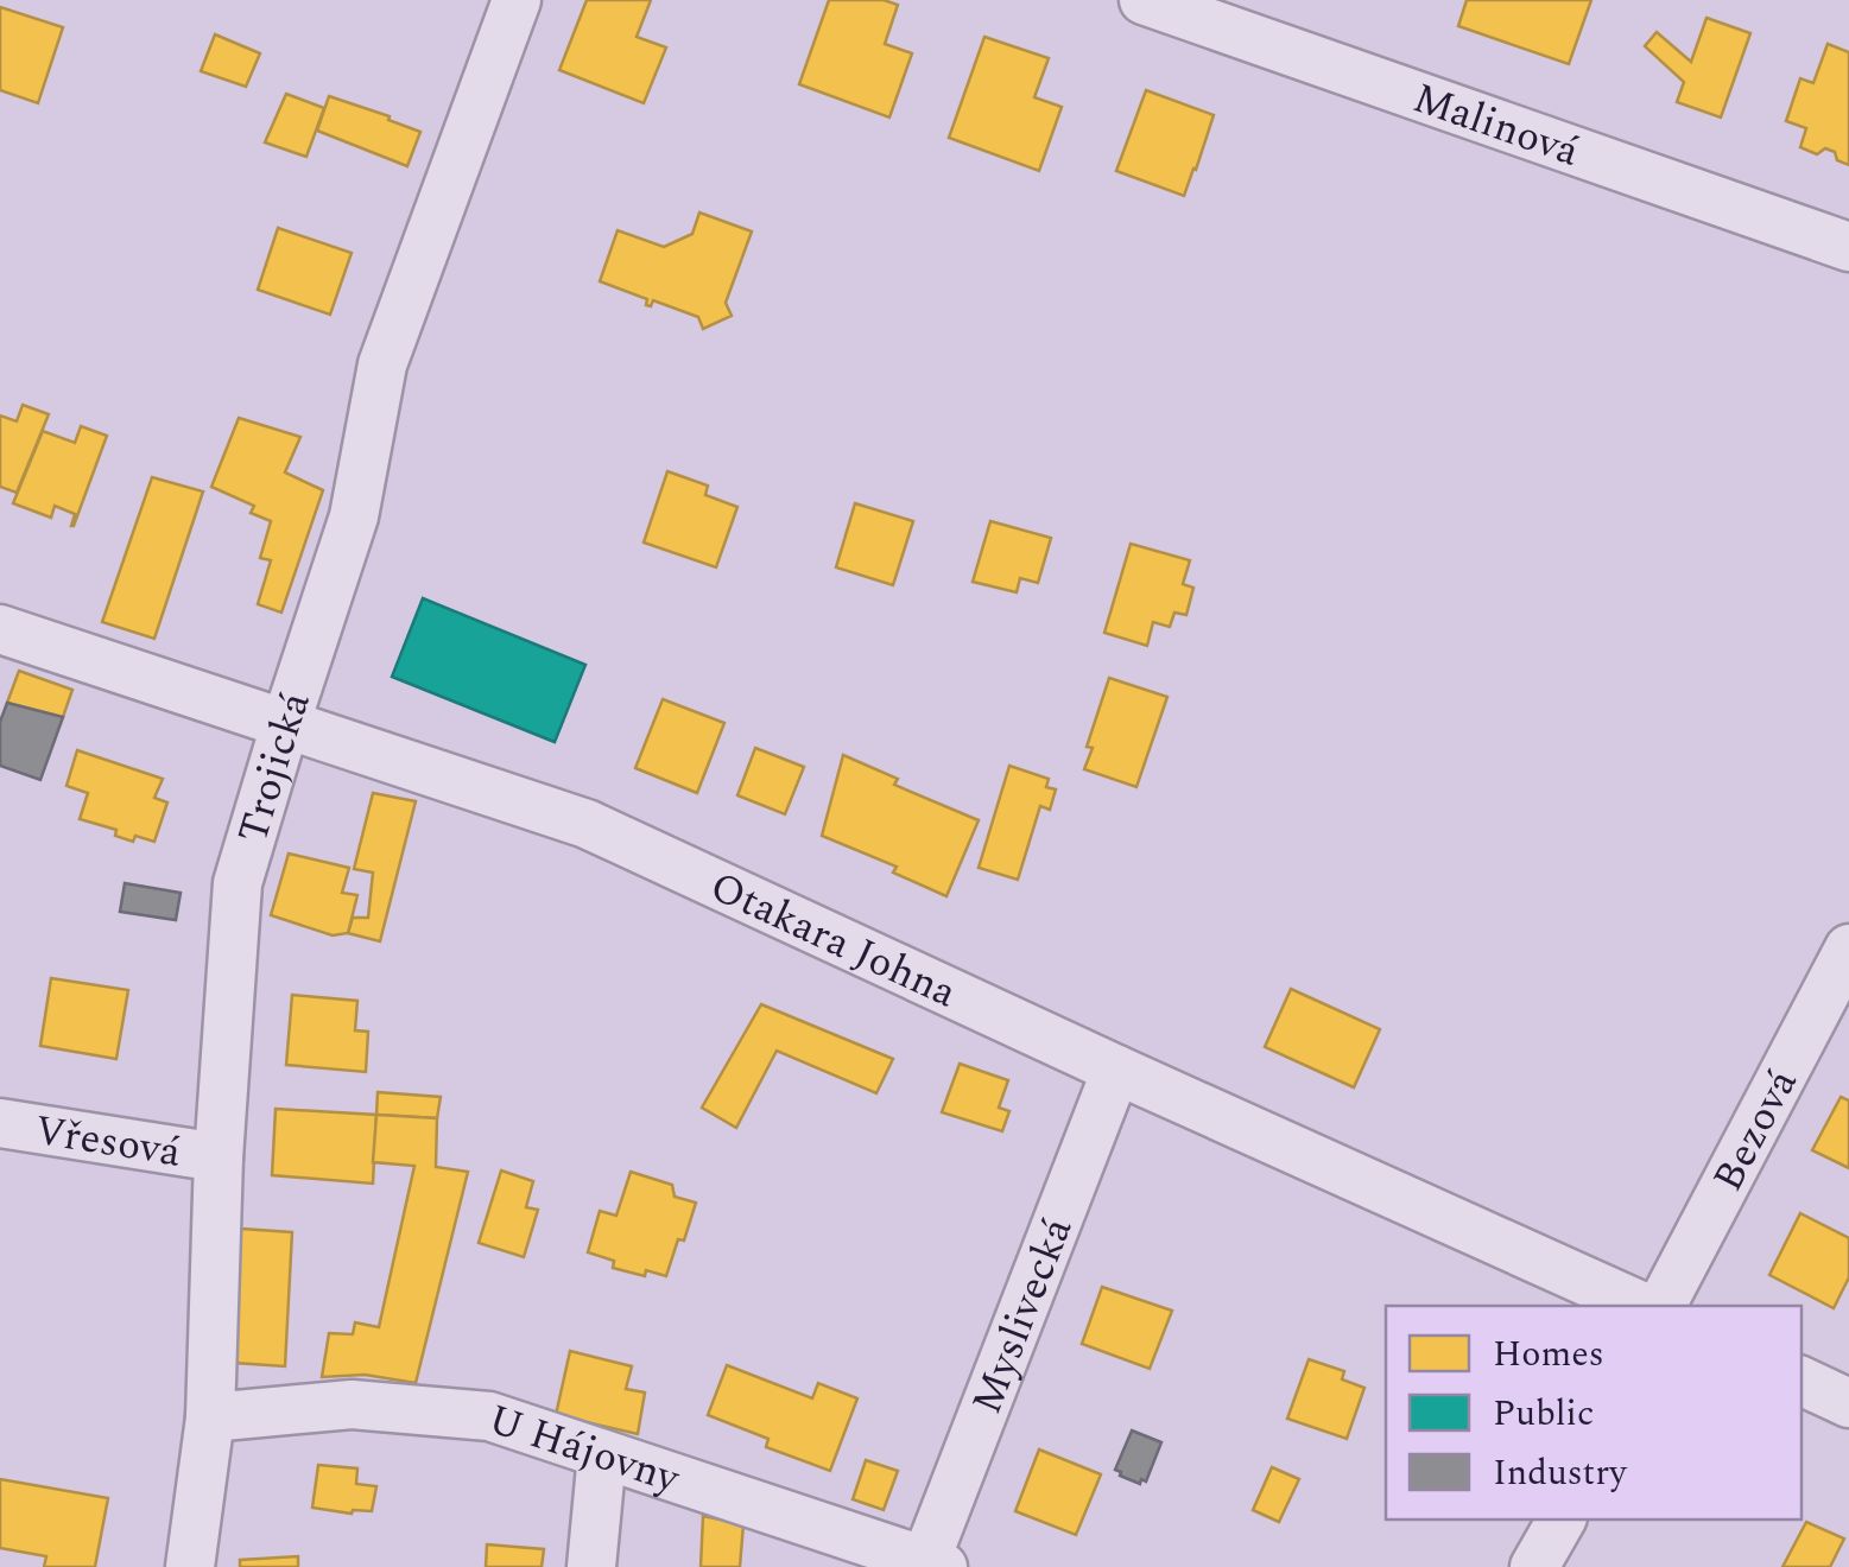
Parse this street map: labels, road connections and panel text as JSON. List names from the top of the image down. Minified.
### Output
{"streets":{"street":["Malinová","Trojická","Otakara Johna","Bezová","Vřesová","Myslivecká","U Hájovny"]},"crossings":[["Trojická","Otakara Johna"],["Trojická","Vřesová"],["Trojická","U Hájovny"],["Otakara Johna","Myslivecká"],["Myslivecká","U Hájovny"]],"legend":["Homes","Public","Industry"]}
